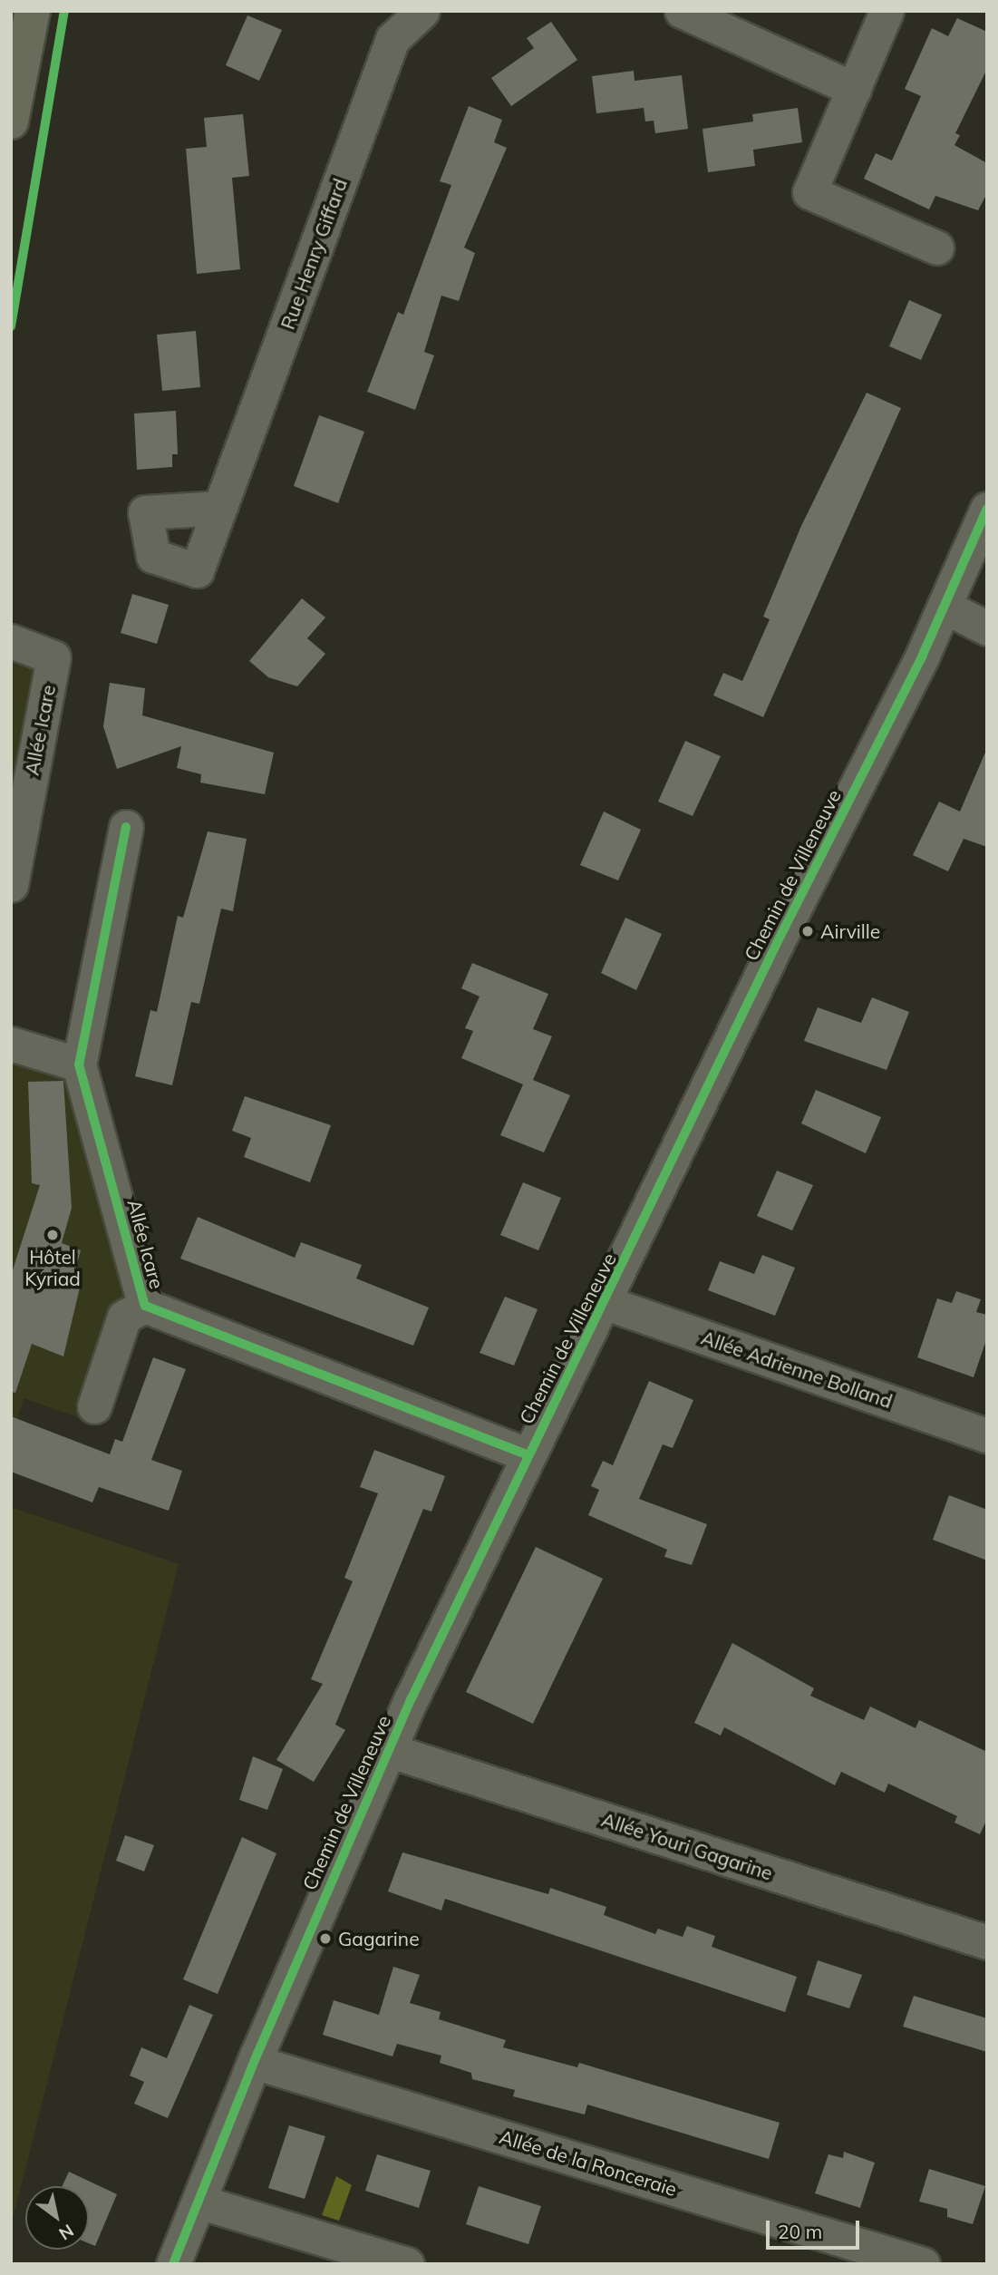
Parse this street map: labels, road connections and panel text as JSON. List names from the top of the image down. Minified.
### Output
{"streets":{"street":["Rue Henry Giffard","Allée Icare","Chemin de Villeneuve","Allée Adrienne Bolland","Allée Youri Gagarine","Allée de la Ronceraie"]},"crossings":[["Allée Icare","Chemin de Villeneuve"],["Chemin de Villeneuve","Allée Adrienne Bolland"],["Chemin de Villeneuve","Allée Youri Gagarine"],["Chemin de Villeneuve","Allée de la Ronceraie"]],"places":["Airville","Hôtel Kyriad","Gagarine"],"scale_bar":"20 m","north":"bottom right"}
